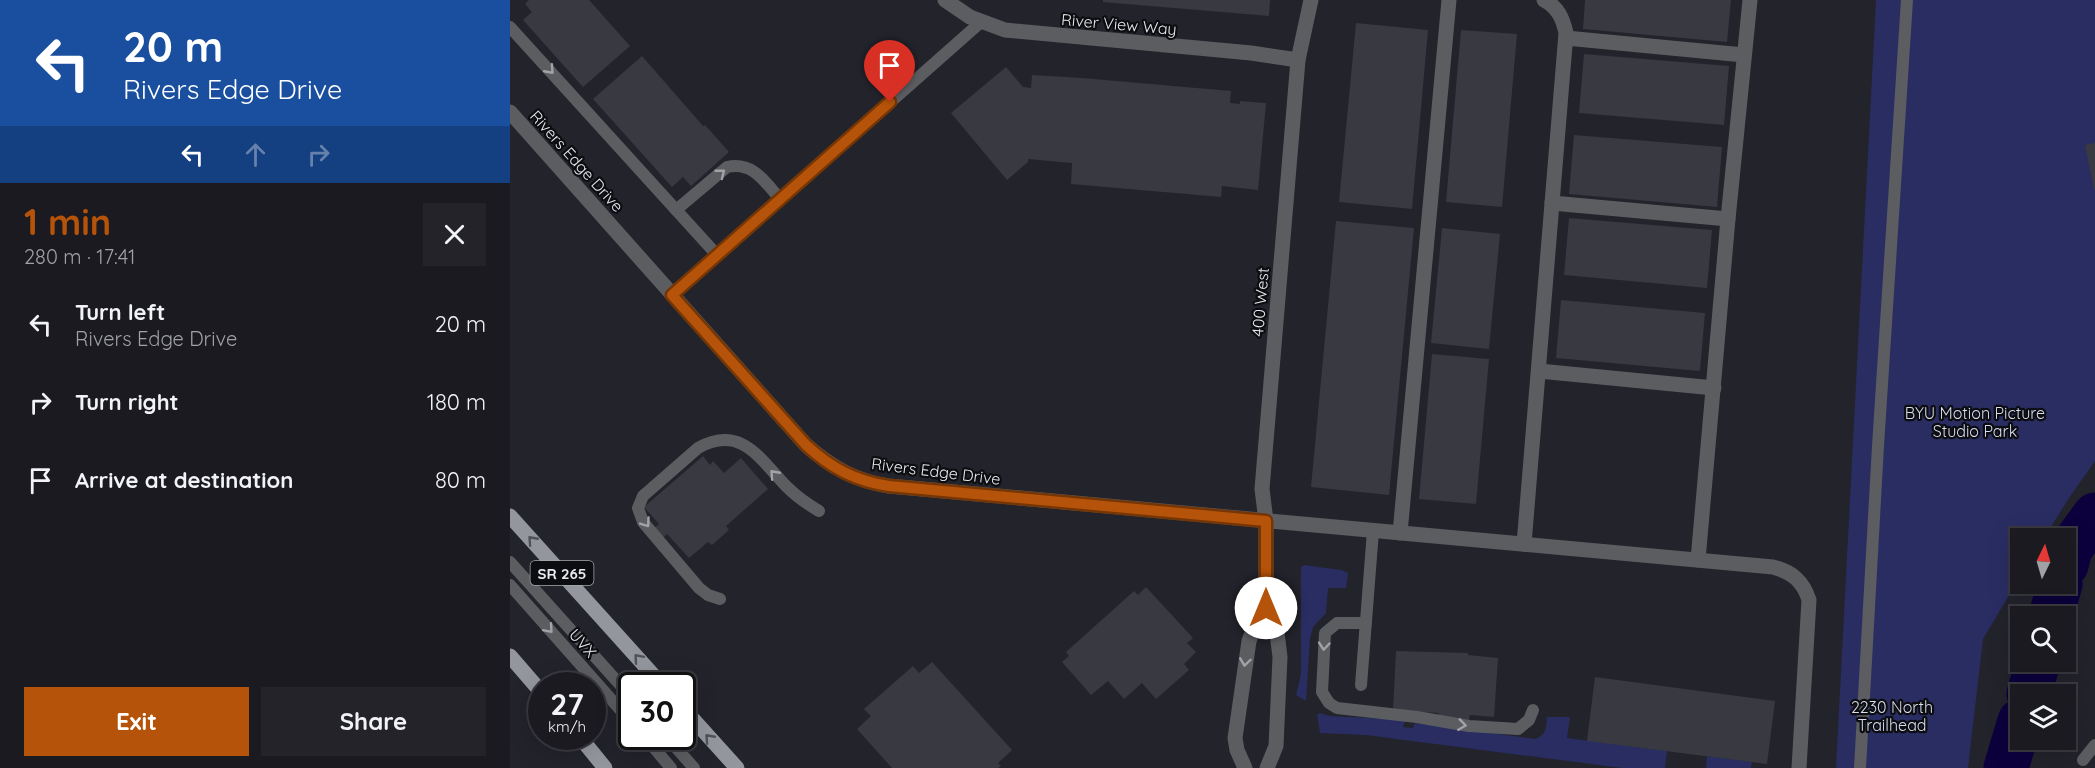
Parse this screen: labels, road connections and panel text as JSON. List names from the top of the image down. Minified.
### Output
{"streets":{"main road":["SR 265"],"street":["River View Way","Rivers Edge Drive","400 West"],"lane":["UVX"]},"crossings":[["River View Way","400 West"],["Rivers Edge Drive","400 West"]],"parks":["BYU Motion Picture Studio Park","2230 North Trailhead"],"north":"top","page":{"turn":["20 m","Rivers Edge Drive"],"heading":["1 min","280 m · 17:41"],"list":[{"name":"Turn left","note":"Rivers Edge Drive","value":"20 m"},{"name":"Turn right","value":"180 m"},{"name":"Arrive at destination","value":"80 m"}],"speed":"27 km/h","limit":"30","buttons":["Exit","Share"]}}
